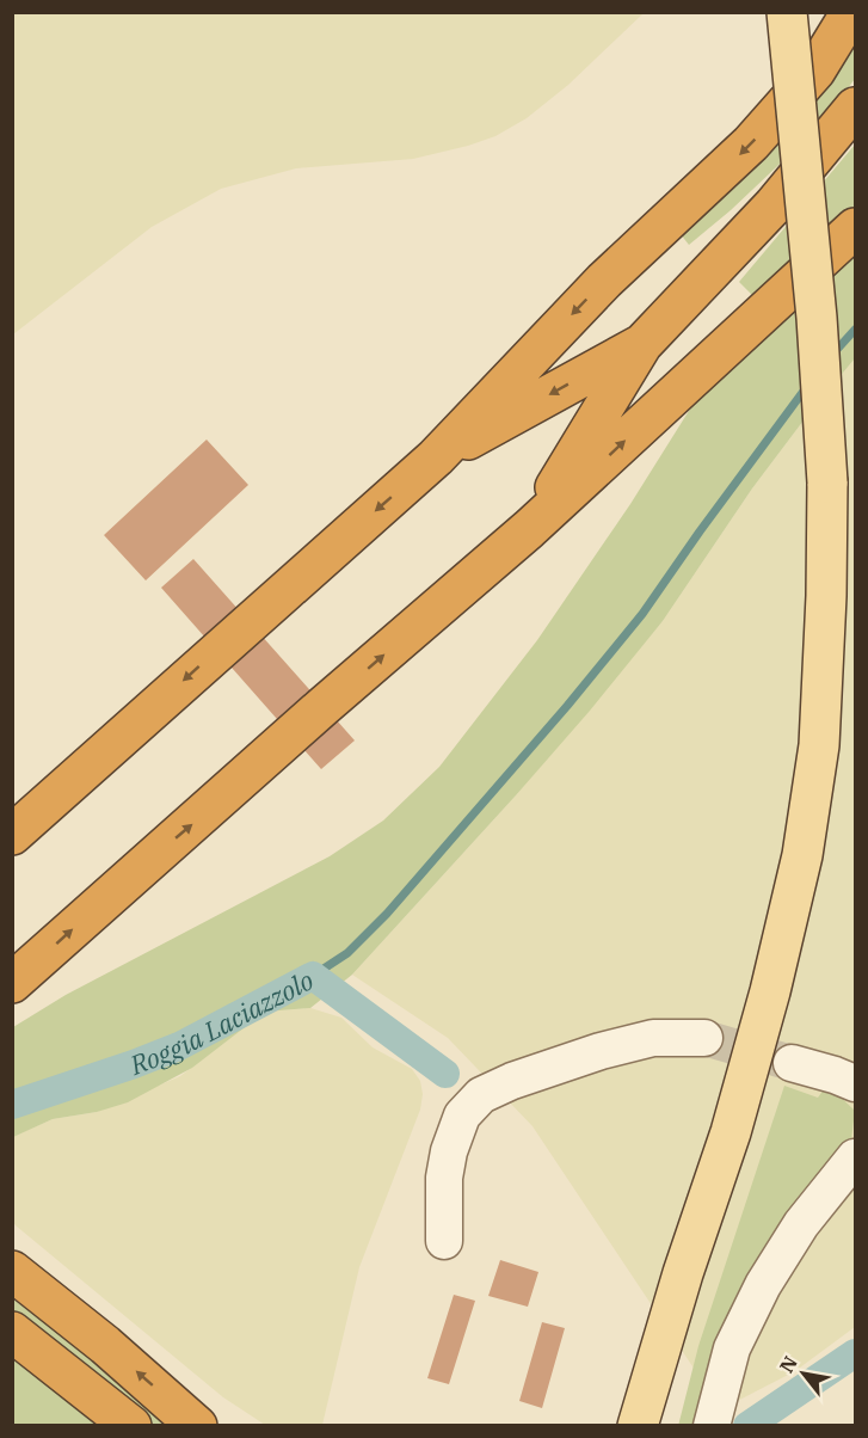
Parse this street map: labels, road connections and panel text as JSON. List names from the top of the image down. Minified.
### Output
{"water":["Roggia Laciazzolo"],"north":"top left"}
